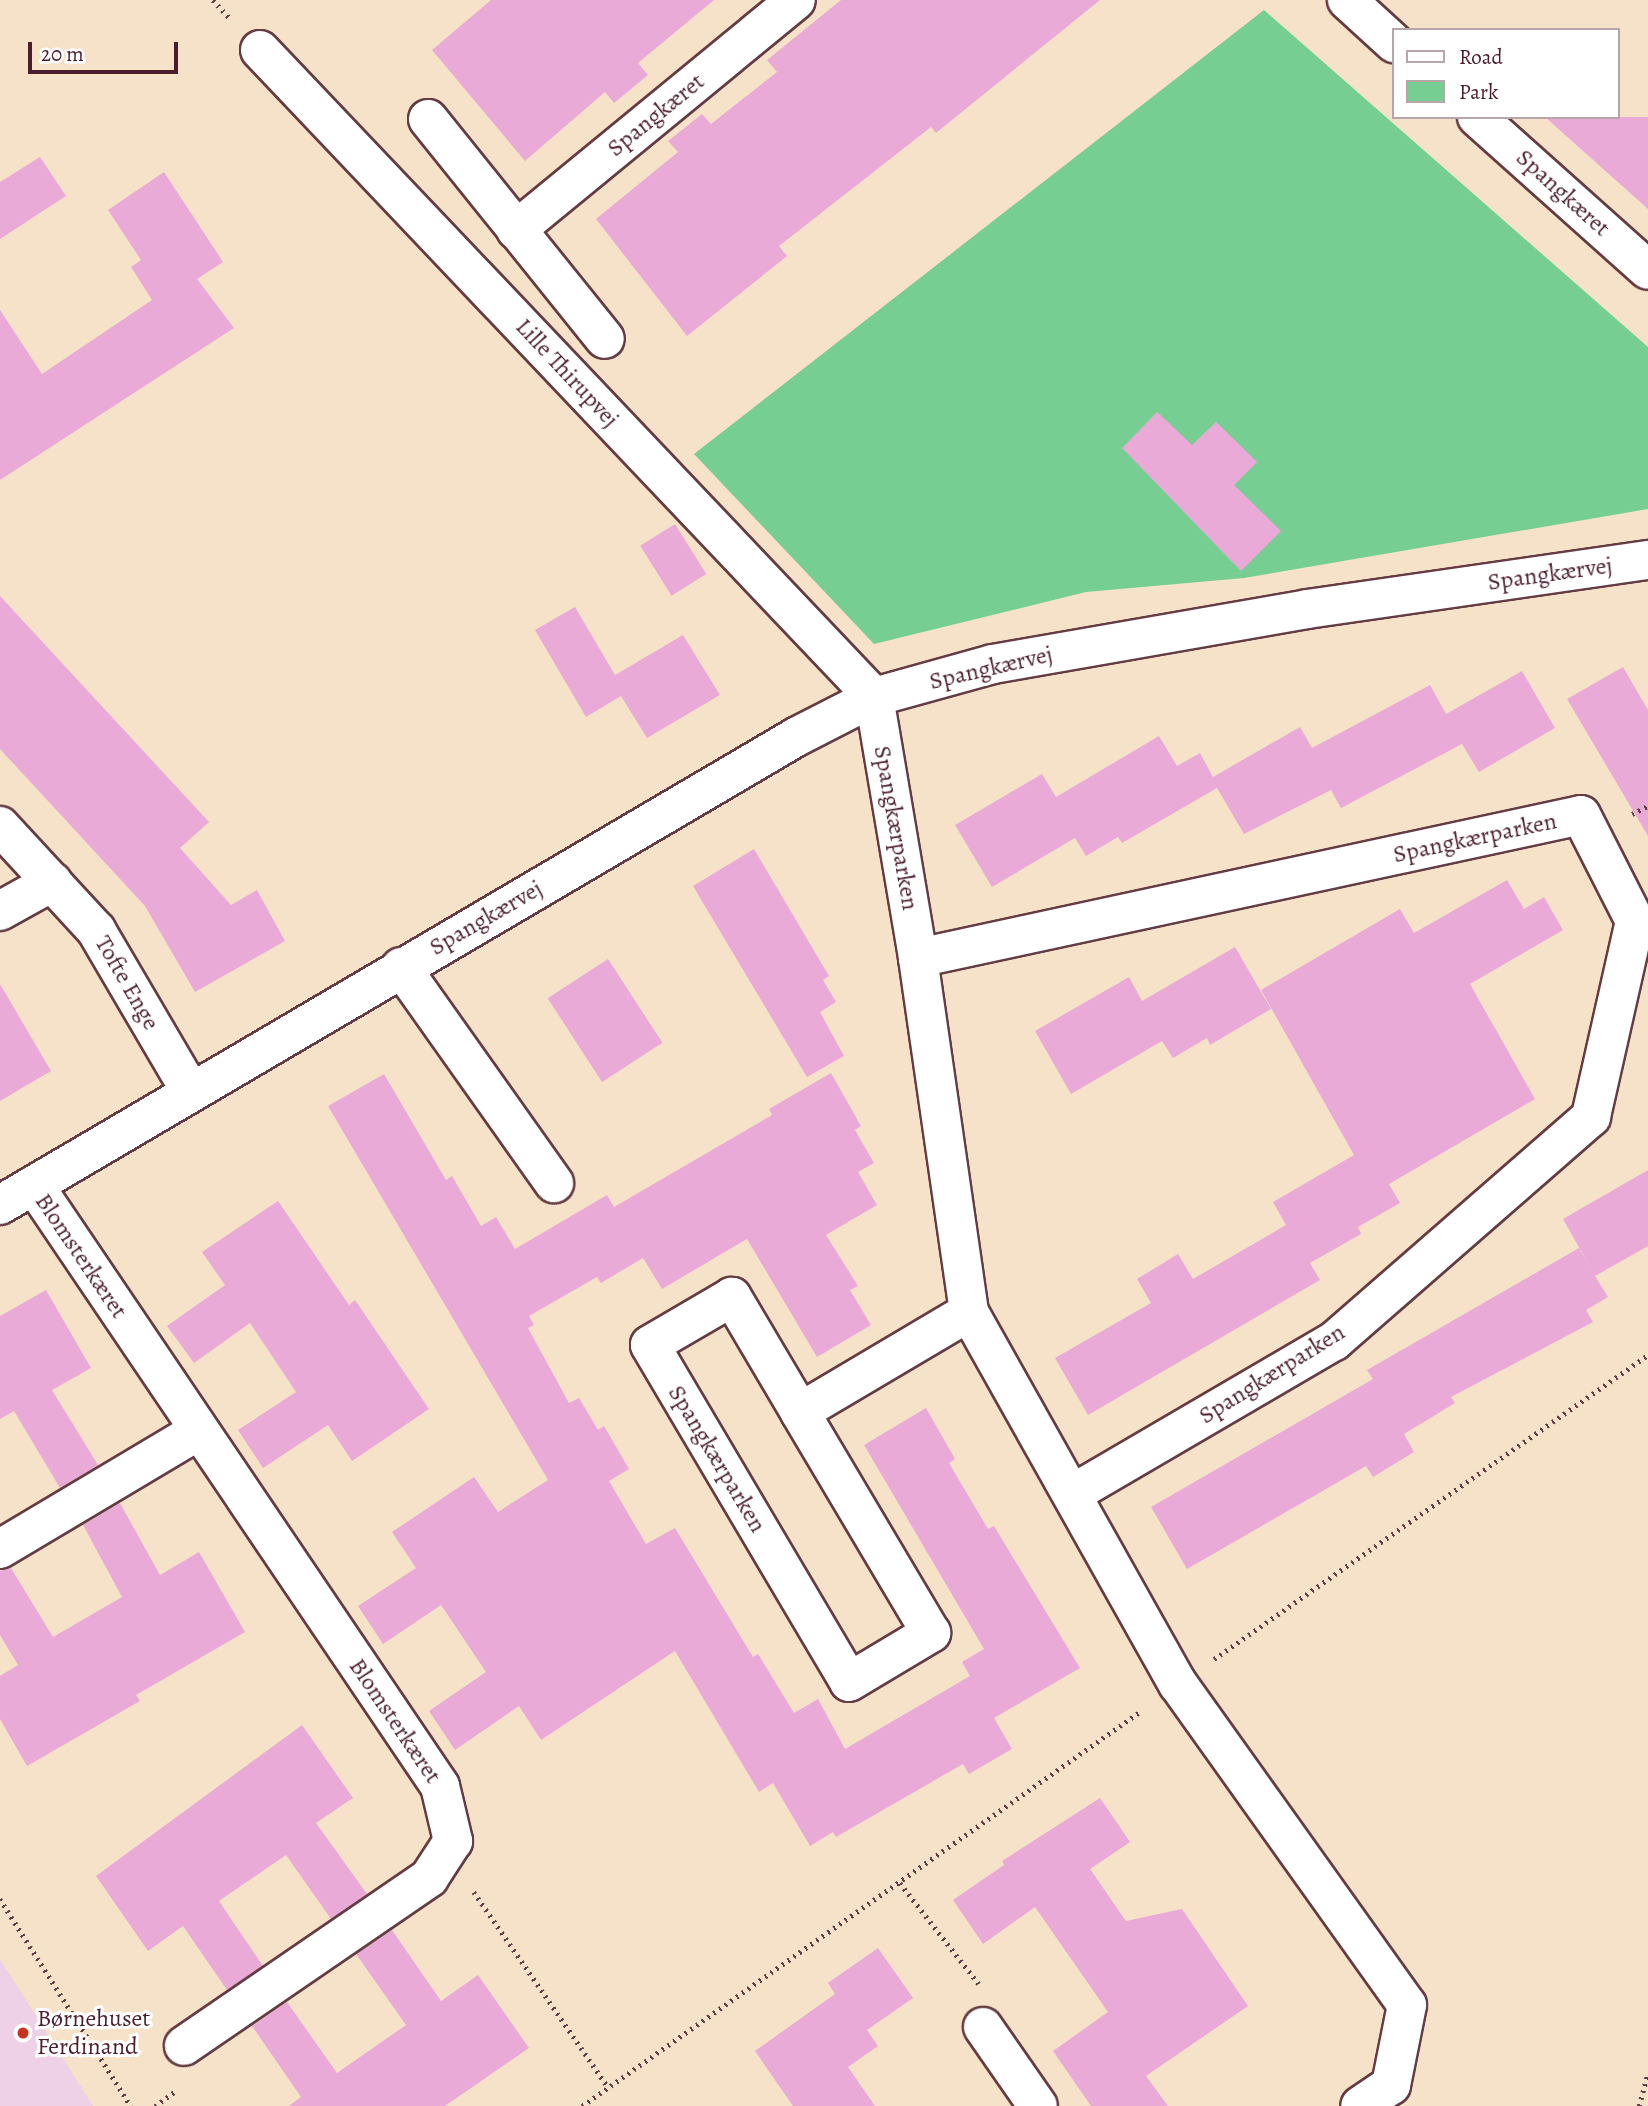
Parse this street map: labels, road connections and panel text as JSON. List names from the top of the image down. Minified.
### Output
{"streets":{"street":["Spangkæret","Lille Thirupvej","Spangkærvej","Spangkærparken","Tofte Enge","Blomsterkæret"]},"crossings":[["Lille Thirupvej","Spangkærvej"],["Lille Thirupvej","Spangkærparken"],["Spangkærvej","Spangkærparken"],["Spangkærvej","Tofte Enge"],["Spangkærvej","Blomsterkæret"]],"places":["Børnehuset Ferdinand"],"legend":["Road","Park"],"scale_bar":"20 m"}
